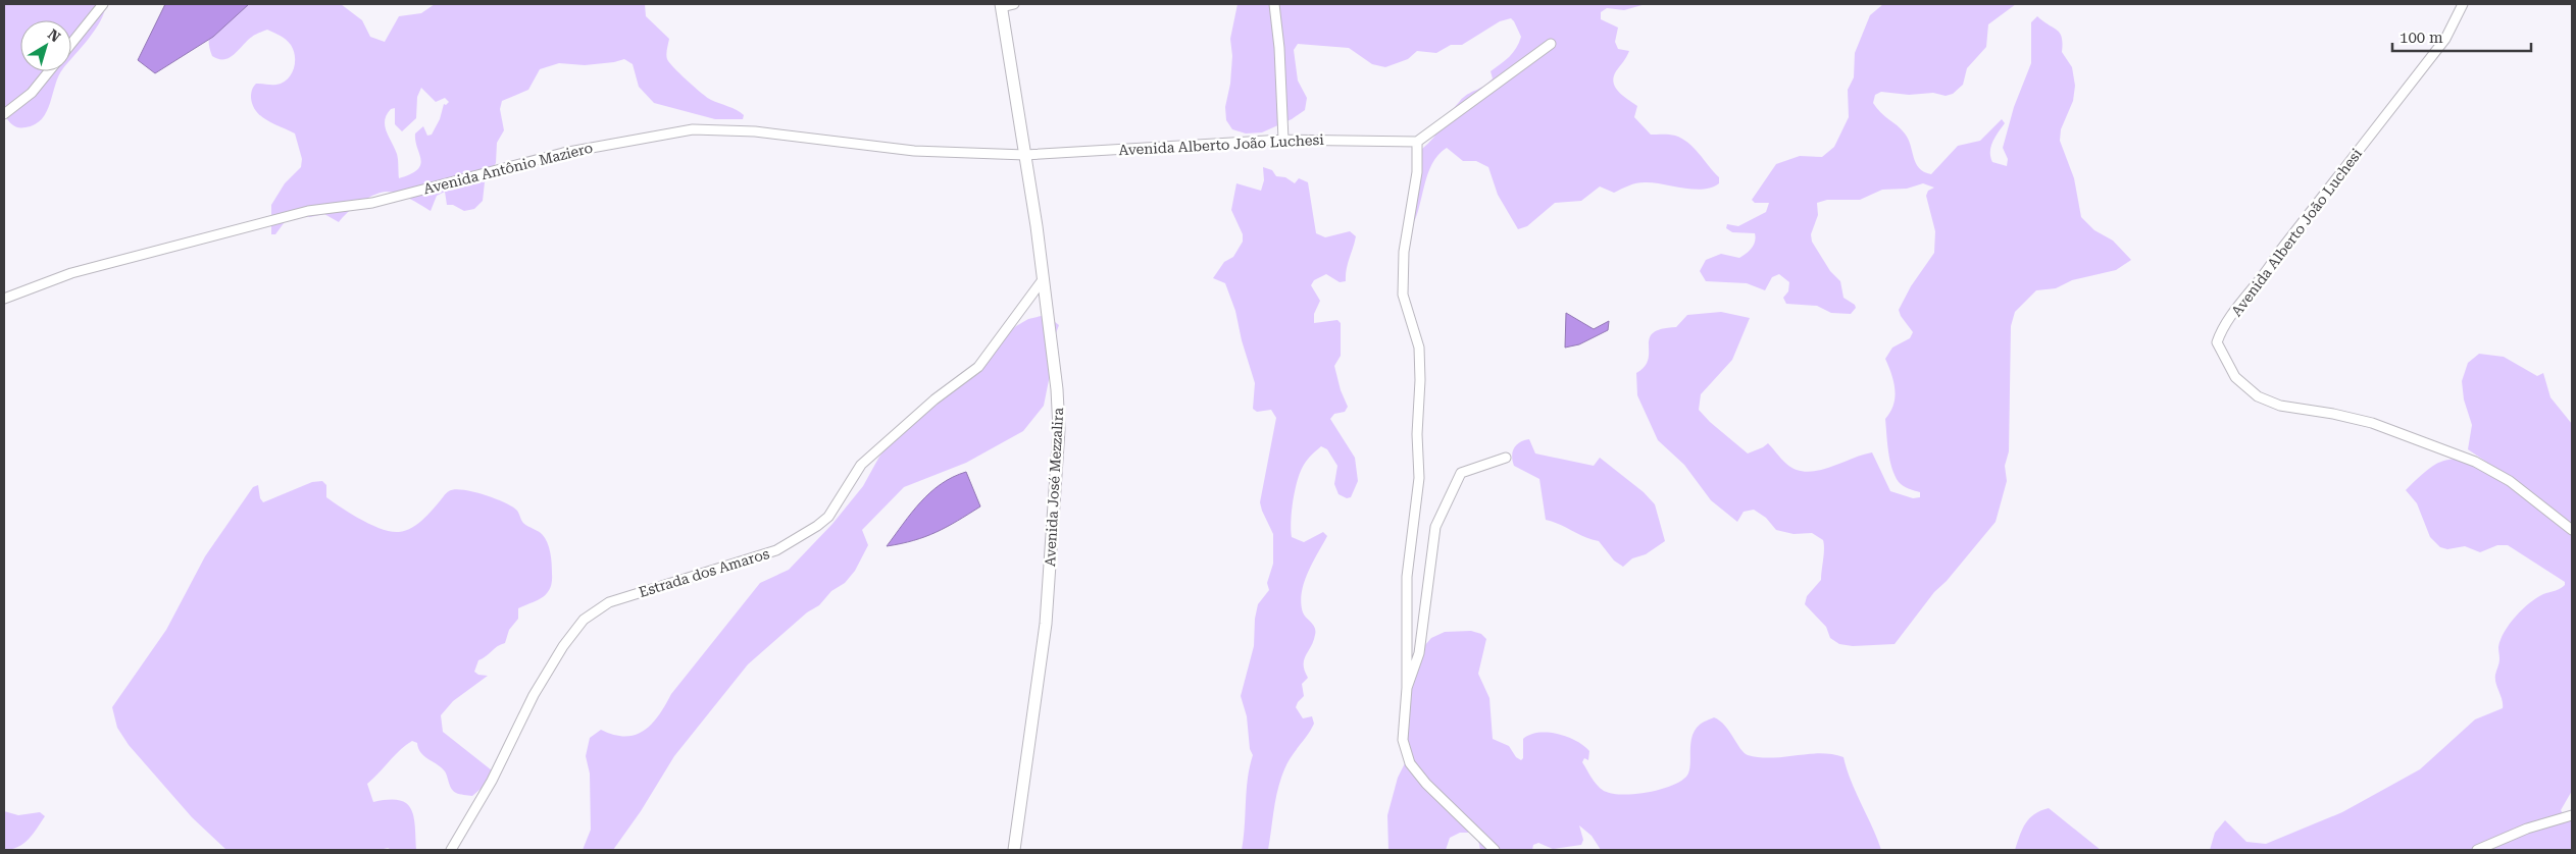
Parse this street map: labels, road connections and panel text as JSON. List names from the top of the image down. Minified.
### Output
{"streets":{"main road":["Avenida José Mezzalira"],"street":["Avenida Alberto João Luchesi","Avenida Antônio Maziero","Estrada dos Amaros"]},"crossings":[["Avenida Alberto João Luchesi","Avenida Antônio Maziero"],["Avenida Alberto João Luchesi","Avenida José Mezzalira"],["Avenida Antônio Maziero","Avenida José Mezzalira"],["Avenida José Mezzalira","Estrada dos Amaros"]],"scale_bar":"100 m","north":"top right"}
